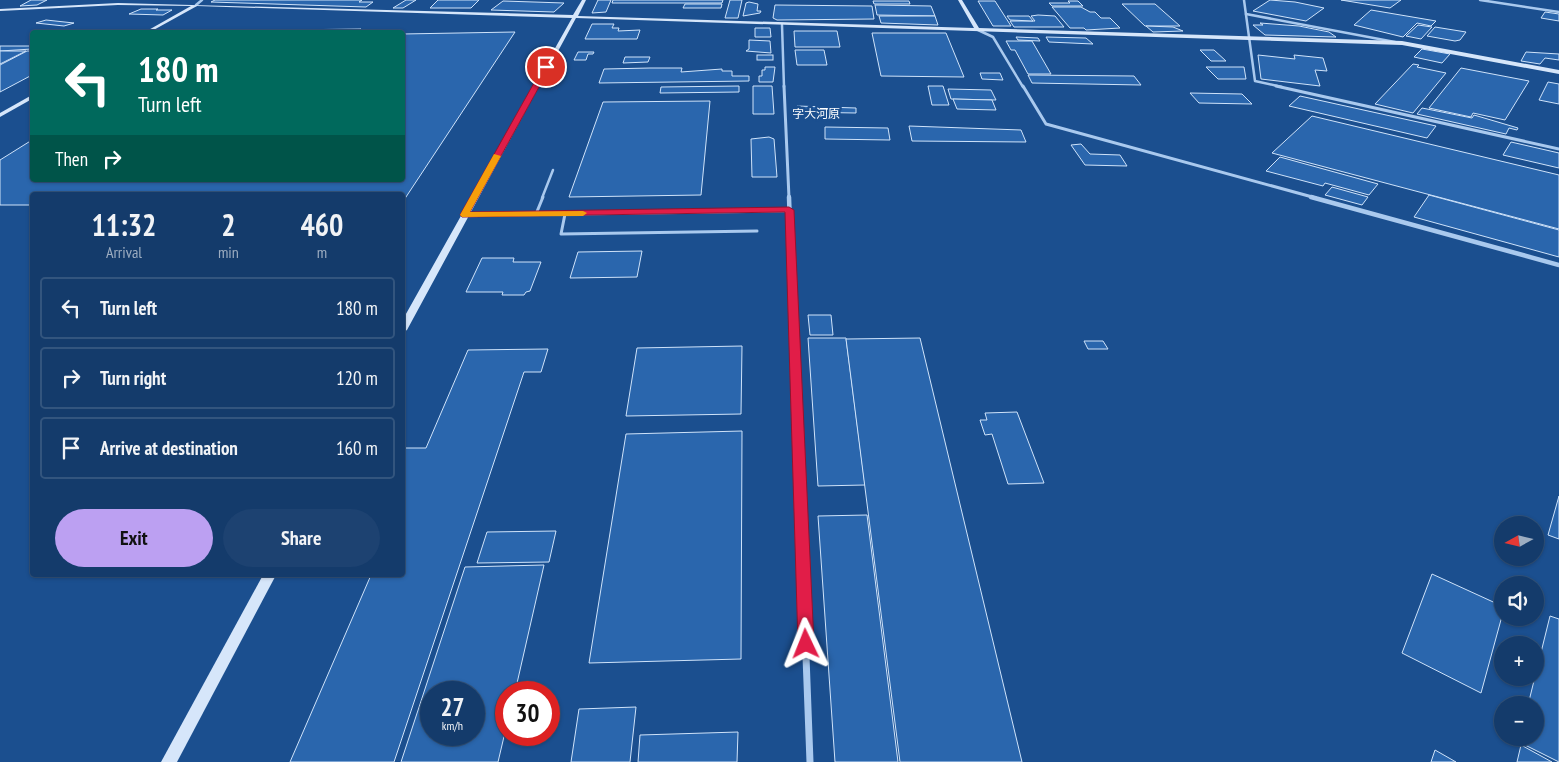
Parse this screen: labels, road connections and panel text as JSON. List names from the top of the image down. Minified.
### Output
{"districts":["字大河原"],"north":"left","page":{"turn":["180 m","Turn left"],"then":"Then","eta":["11:32","Arrival","2","min","460","m"],"list":[{"name":"Turn left","value":"180 m"},{"name":"Turn right","value":"120 m"},{"name":"Arrive at destination","value":"160 m"}],"buttons":["Exit","Share"],"map_buttons":["+","−"],"speed":"27 km/h","limit":"30"}}
